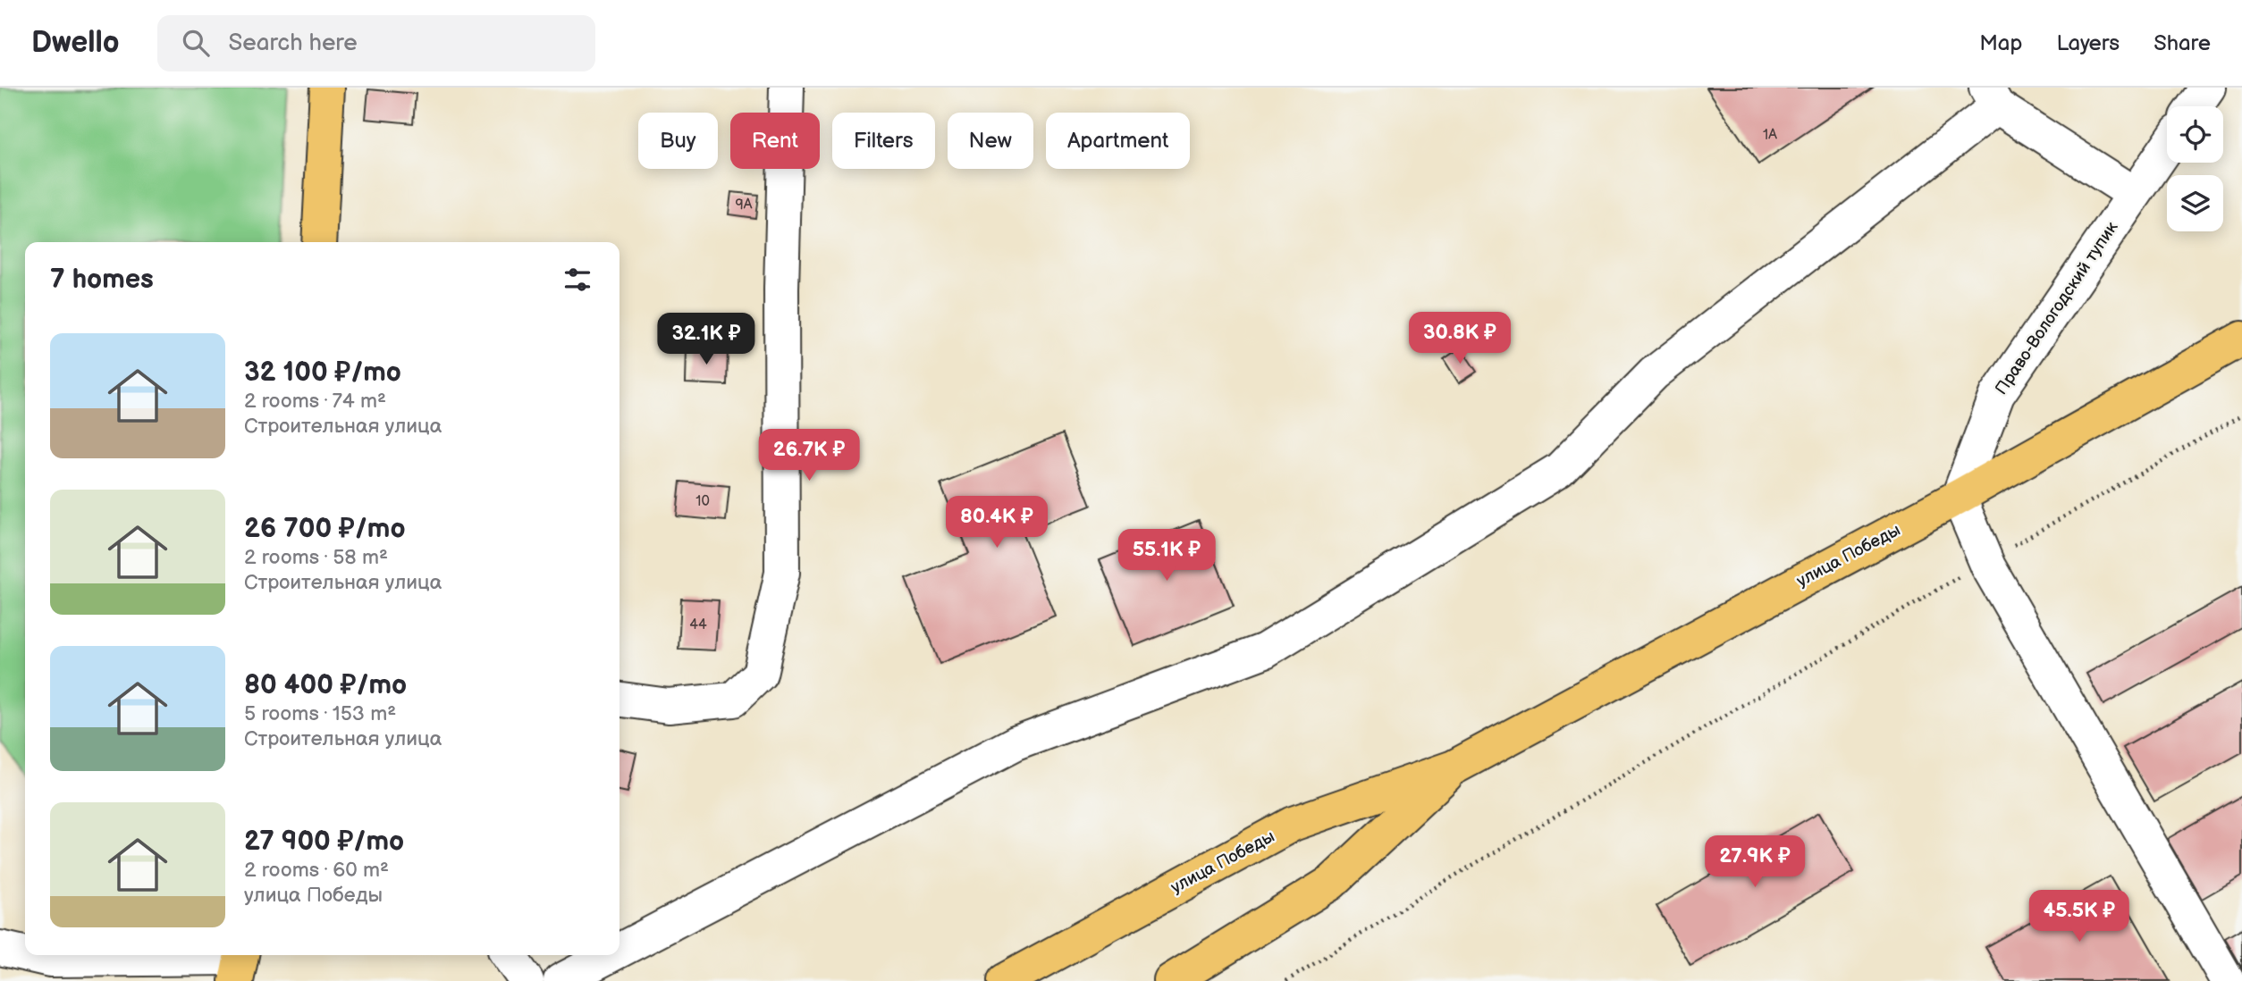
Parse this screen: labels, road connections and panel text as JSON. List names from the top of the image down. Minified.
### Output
{"streets":{"main road":["улица Победы"],"street":["Право-Вологодский тупик"]},"crossings":[["Право-Вологодский тупик","улица Победы"]],"house_numbers":["1А","9А","10","44"],"page":{"header":"Dwello","search":"Search here","nav":["Map","Layers","Share"],"chip":["Buy","Rent","Filters","New","Apartment"],"heading":"7 homes","price":["30.8K ₽","32.1K ₽","26.7K ₽","80.4K ₽","55.1K ₽","27.9K ₽","45.5K ₽"],"list":[{"name":"32 100 ₽/mo","note":"2 rooms · 74 m² · Строительная улица"},{"name":"26 700 ₽/mo","note":"2 rooms · 58 m² · Строительная улица"},{"name":"80 400 ₽/mo","note":"5 rooms · 153 m² · Строительная улица"},{"name":"27 900 ₽/mo","note":"2 rooms · 60 m² · улица Победы"}]}}
